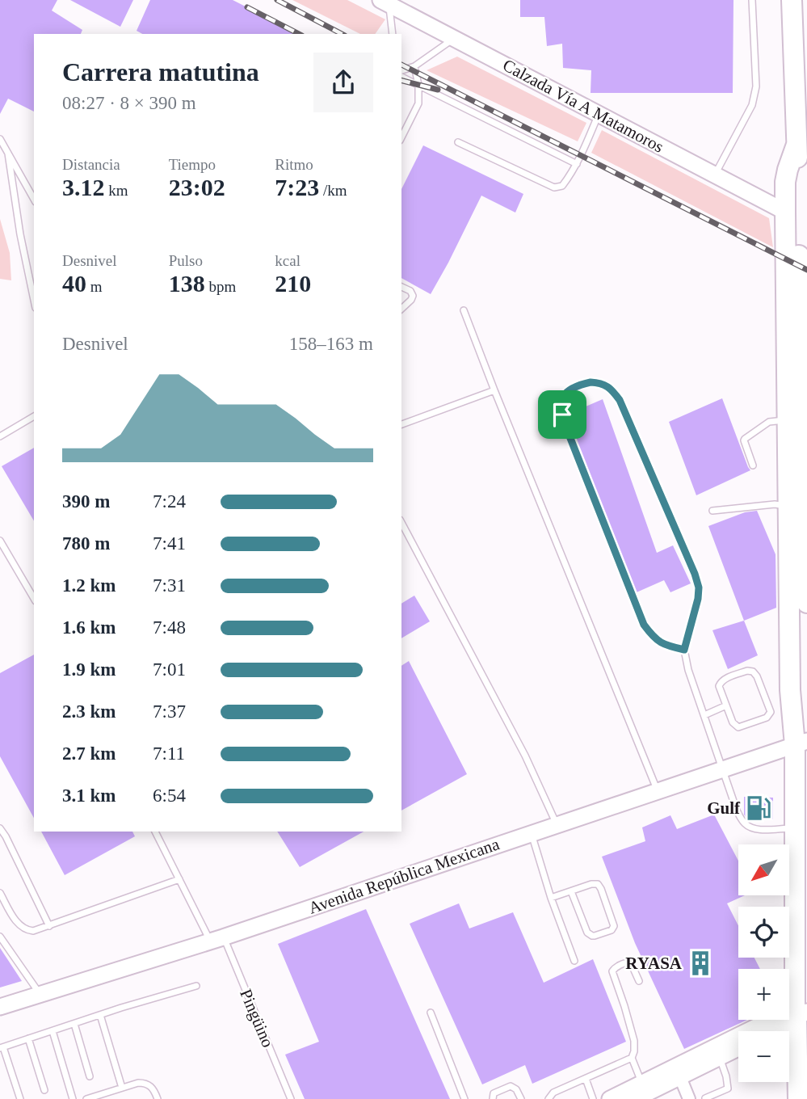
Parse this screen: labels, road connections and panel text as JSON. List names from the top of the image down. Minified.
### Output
{"streets":{"street":["Calzada Vía A Matamoros","Avenida República Mexicana"],"lane":["Pingüino"]},"crossings":[["Avenida República Mexicana","Pingüino"]],"places":{"fuel station":["Gulf"],"building":["RYASA"]},"north":"bottom left","page":{"heading":["Carrera matutina","08:27 · 8 × 390 m"],"stats":[["Distancia","3.12 km"],["Tiempo","23:02"],["Ritmo","7:23 /km"],["Desnivel","40 m"],["Pulso","138 bpm"],["kcal","210"]],"chart":["Desnivel","158–163 m"],"list":[{"name":"390 m","note":"7:24"},{"name":"780 m","note":"7:41"},{"name":"1.2 km","note":"7:31"},{"name":"1.6 km","note":"7:48"},{"name":"1.9 km","note":"7:01"},{"name":"2.3 km","note":"7:37"},{"name":"2.7 km","note":"7:11"},{"name":"3.1 km","note":"6:54"}],"map_buttons":["+","−"]}}
